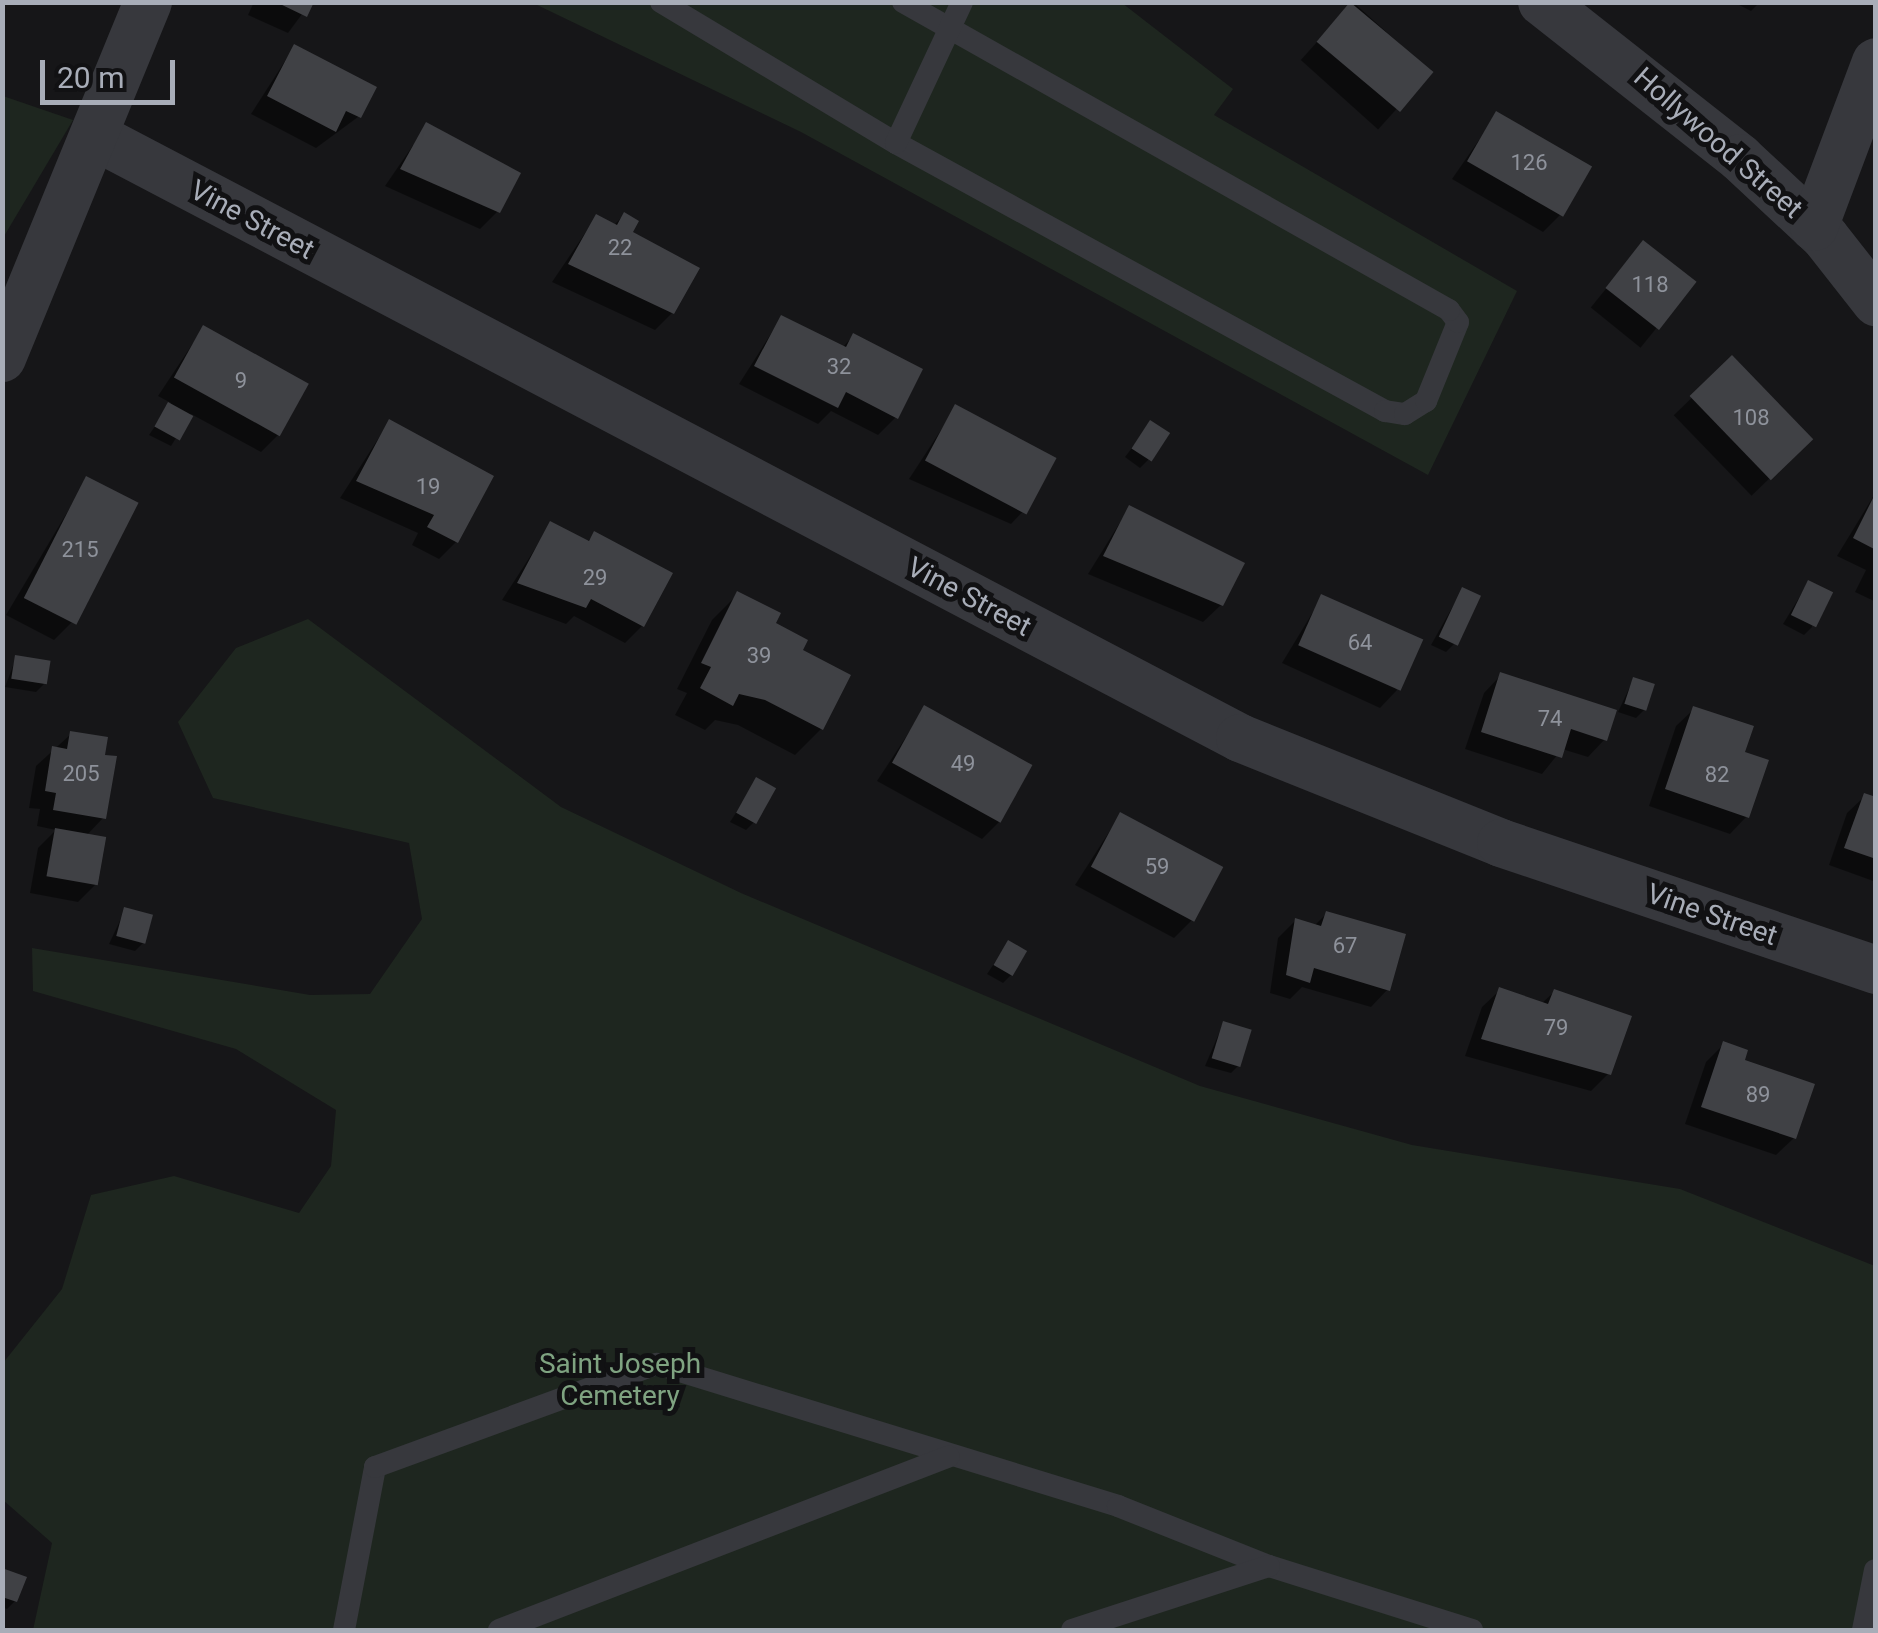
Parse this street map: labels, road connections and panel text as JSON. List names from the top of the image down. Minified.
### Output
{"streets":{"street":["Hollywood Street","Vine Street"]},"parks":["Saint Joseph Cemetery"],"house_numbers":["126","22","118","32","9","108","19","215","29","64","39","74","49","205","82","59","67","79","89"],"scale_bar":"20 m"}
